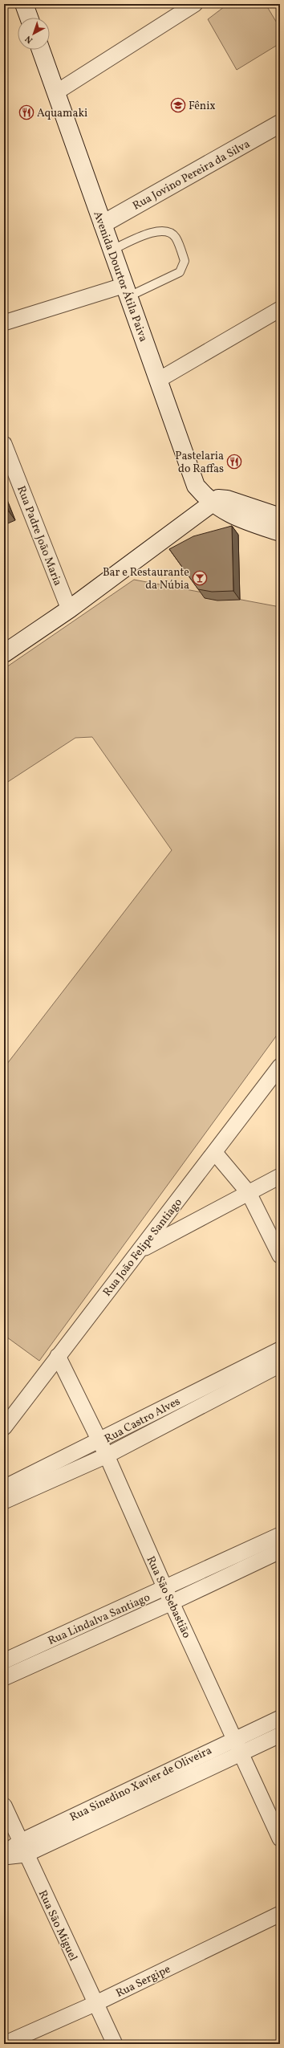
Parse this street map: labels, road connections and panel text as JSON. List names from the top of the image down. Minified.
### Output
{"streets":{"main road":["Rua Jovino Pereira da Silva","Avenida Dourtor Átila Paiva"],"street":["Rua Padre João Maria","Rua João Felipe Santiago","Rua Castro Alves","Rua São Sebastião","Rua Lindalva Santiago","Rua Sinedino Xavier de Oliveira","Rua São Miguel","Rua Sergipe"]},"crossings":[["Rua Jovino Pereira da Silva","Avenida Dourtor Átila Paiva"],["Rua João Felipe Santiago","Rua São Sebastião"],["Rua Castro Alves","Rua São Sebastião"],["Rua São Sebastião","Rua Lindalva Santiago"],["Rua São Sebastião","Rua Sinedino Xavier de Oliveira"],["Rua Sinedino Xavier de Oliveira","Rua São Miguel"],["Rua São Miguel","Rua Sergipe"]],"places":{"school or university":["Fênix"],"restaurant":["Aquamaki","Pastelaria do Raffas"],"bar":["Bar e Restaurante da Núbia"]},"north":"bottom left"}
